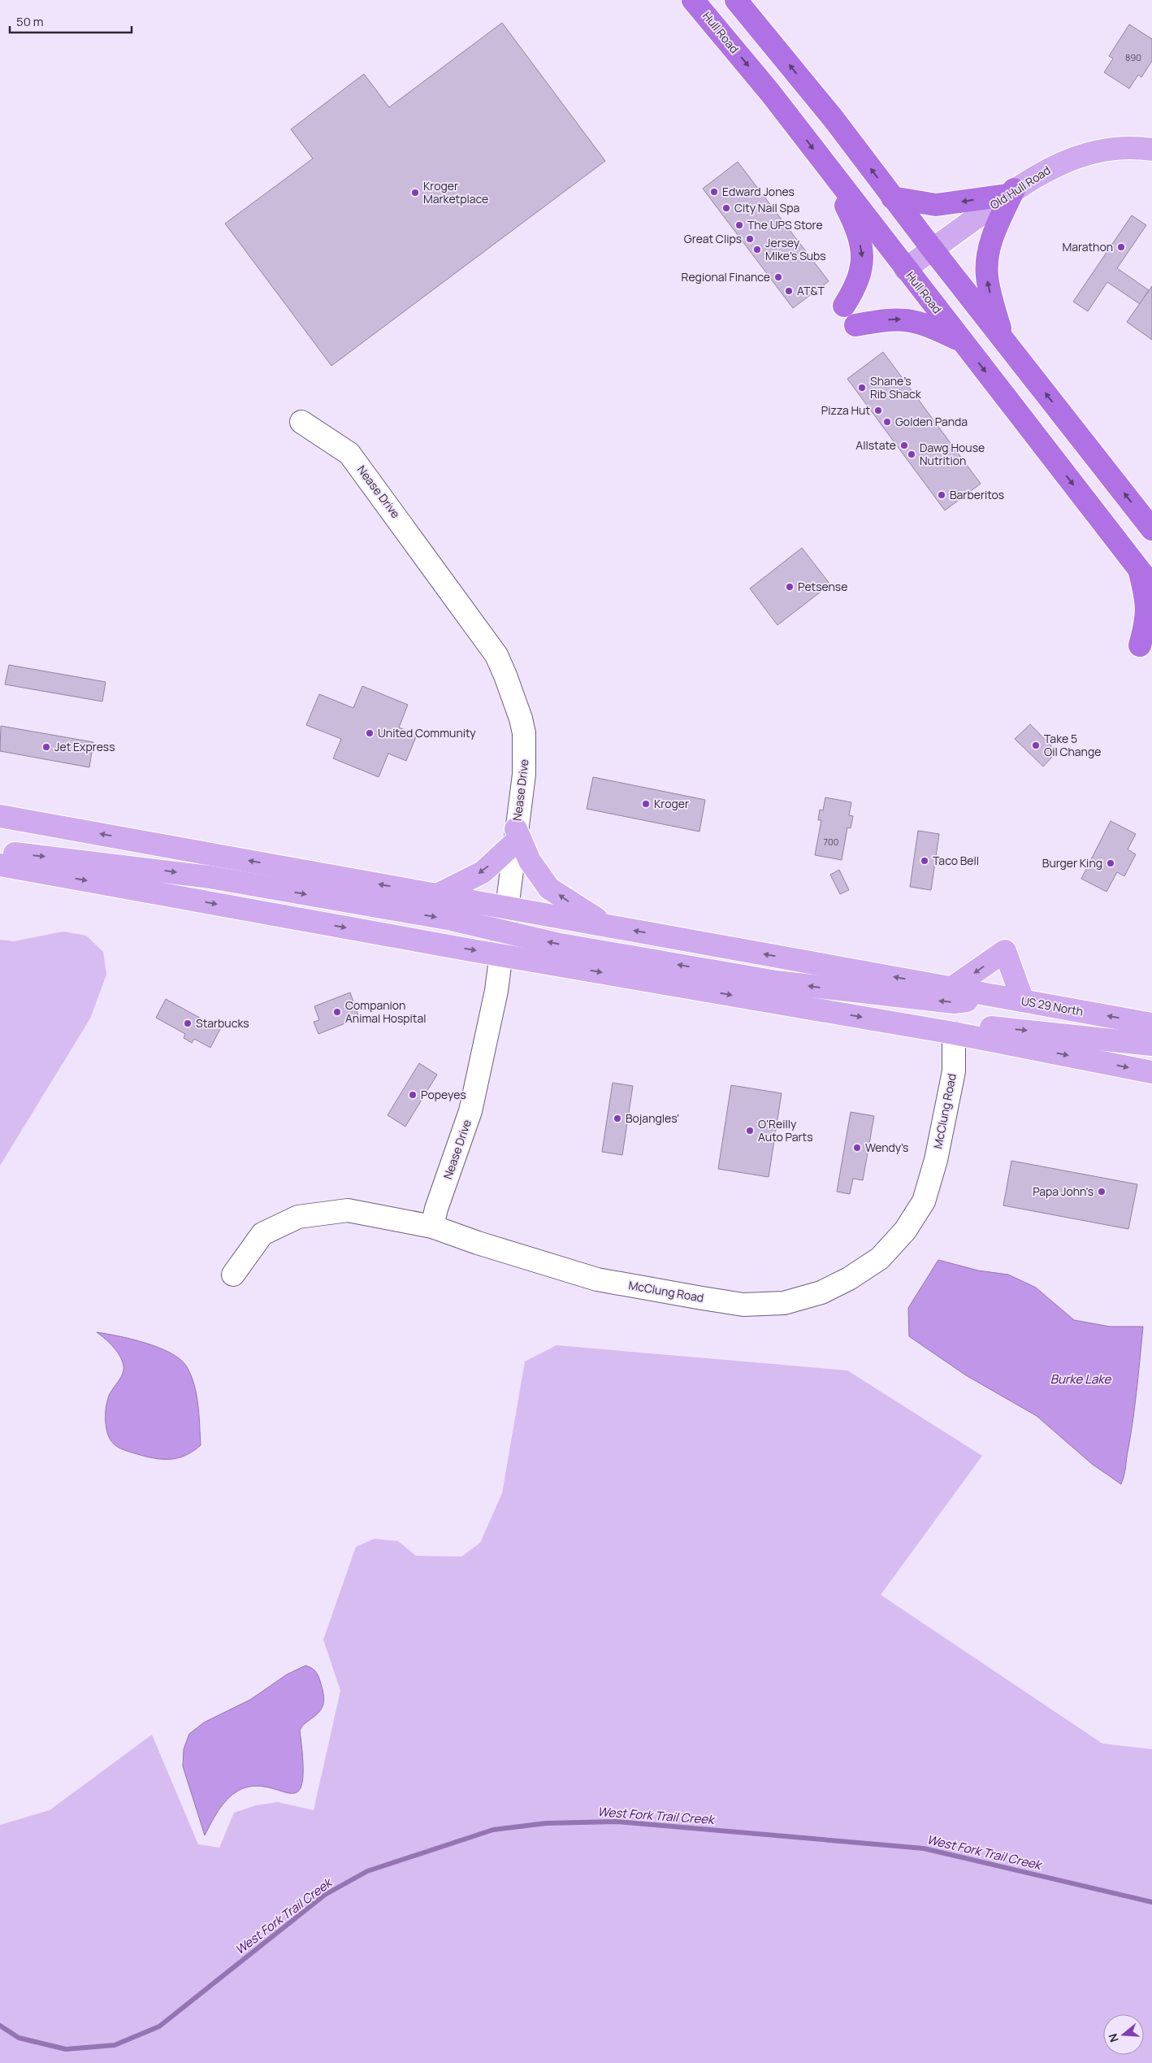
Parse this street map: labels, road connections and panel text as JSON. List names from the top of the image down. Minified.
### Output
{"streets":{"highway":["Hull Road"],"main road":["Old Hull Road","US 29 North"],"street":["Nease Drive","McClung Road"]},"crossings":[["Hull Road","Old Hull Road"],["Nease Drive","US 29 North"],["Nease Drive","McClung Road"]],"water":["Burke Lake","West Fork Trail Creek"],"places":["Edward Jones","Kroger Marketplace","City Nail Spa","The UPS Store","Great Clips","Marathon","Jersey Mike's Subs","Regional Finance","AT&T","Shane’s Rib Shack","Pizza Hut","Golden Panda","Allstate","Dawg House Nutrition","Barberitos","Petsense","United Community","Take 5 Oil Change","Jet Express","Kroger","Taco Bell","Burger King","Companion Animal Hospital","Starbucks","Popeyes","Bojangles'","O'Reilly Auto Parts","Wendy's","Papa John's"],"house_numbers":["890","700"],"scale_bar":"50 m","north":"left"}
